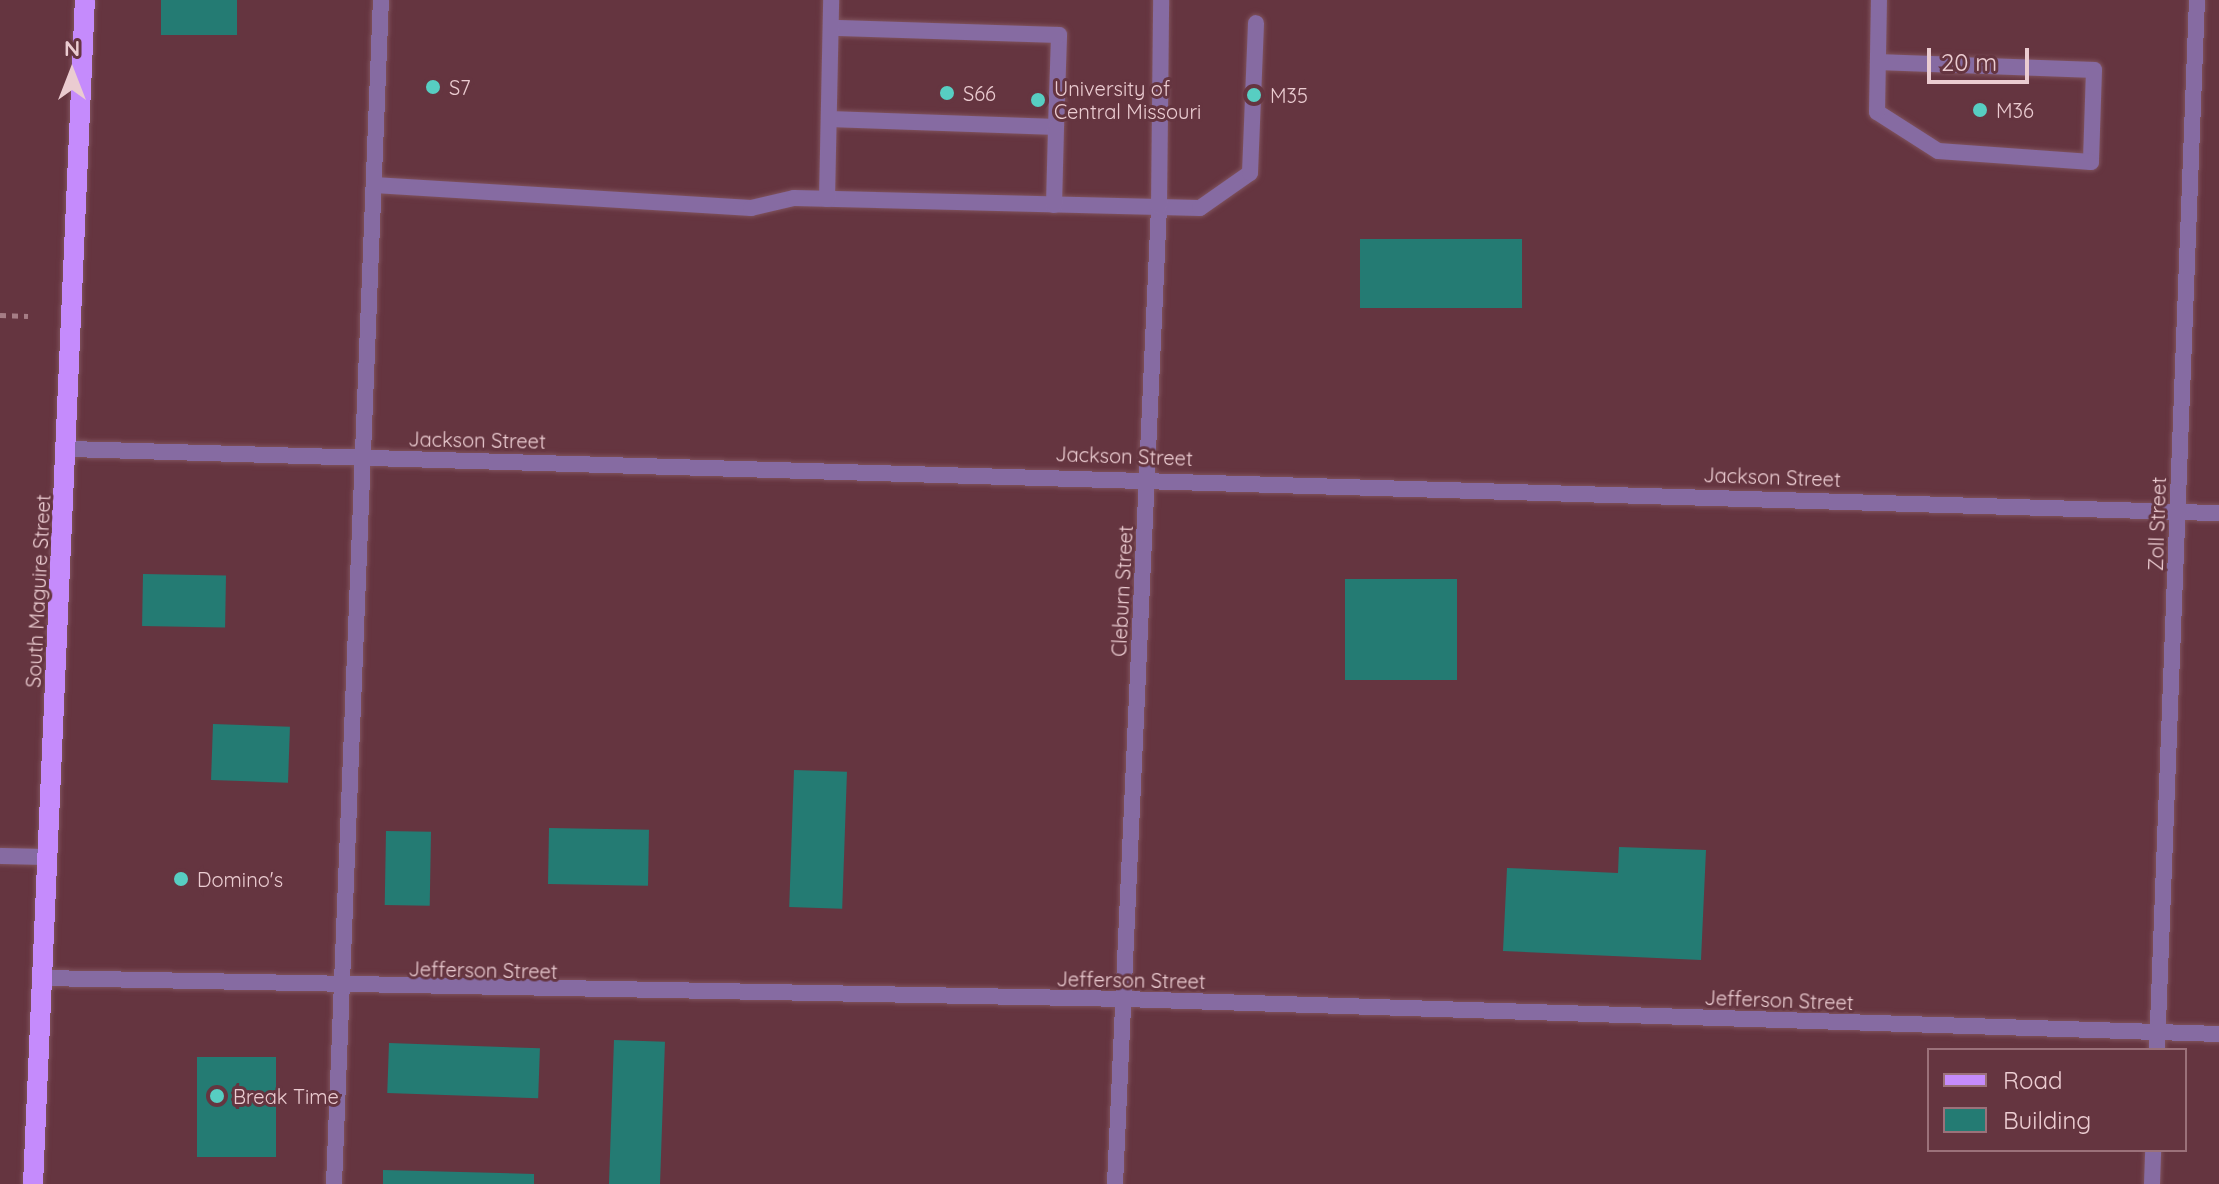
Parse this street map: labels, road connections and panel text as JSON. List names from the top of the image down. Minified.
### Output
{"streets":{"main road":["South Maguire Street"],"street":["Jackson Street","Zoll Street","Cleburn Street","Jefferson Street"]},"crossings":[["Jackson Street","Zoll Street"],["Jackson Street","South Maguire Street"],["Jackson Street","Cleburn Street"],["Zoll Street","Jefferson Street"],["South Maguire Street","Jefferson Street"],["Cleburn Street","Jefferson Street"]],"places":["S7","S66","M35","University of Central Missouri","M36","Domino's","Break Time"],"legend":["Road","Building"],"scale_bar":"20 m","north":"top"}
